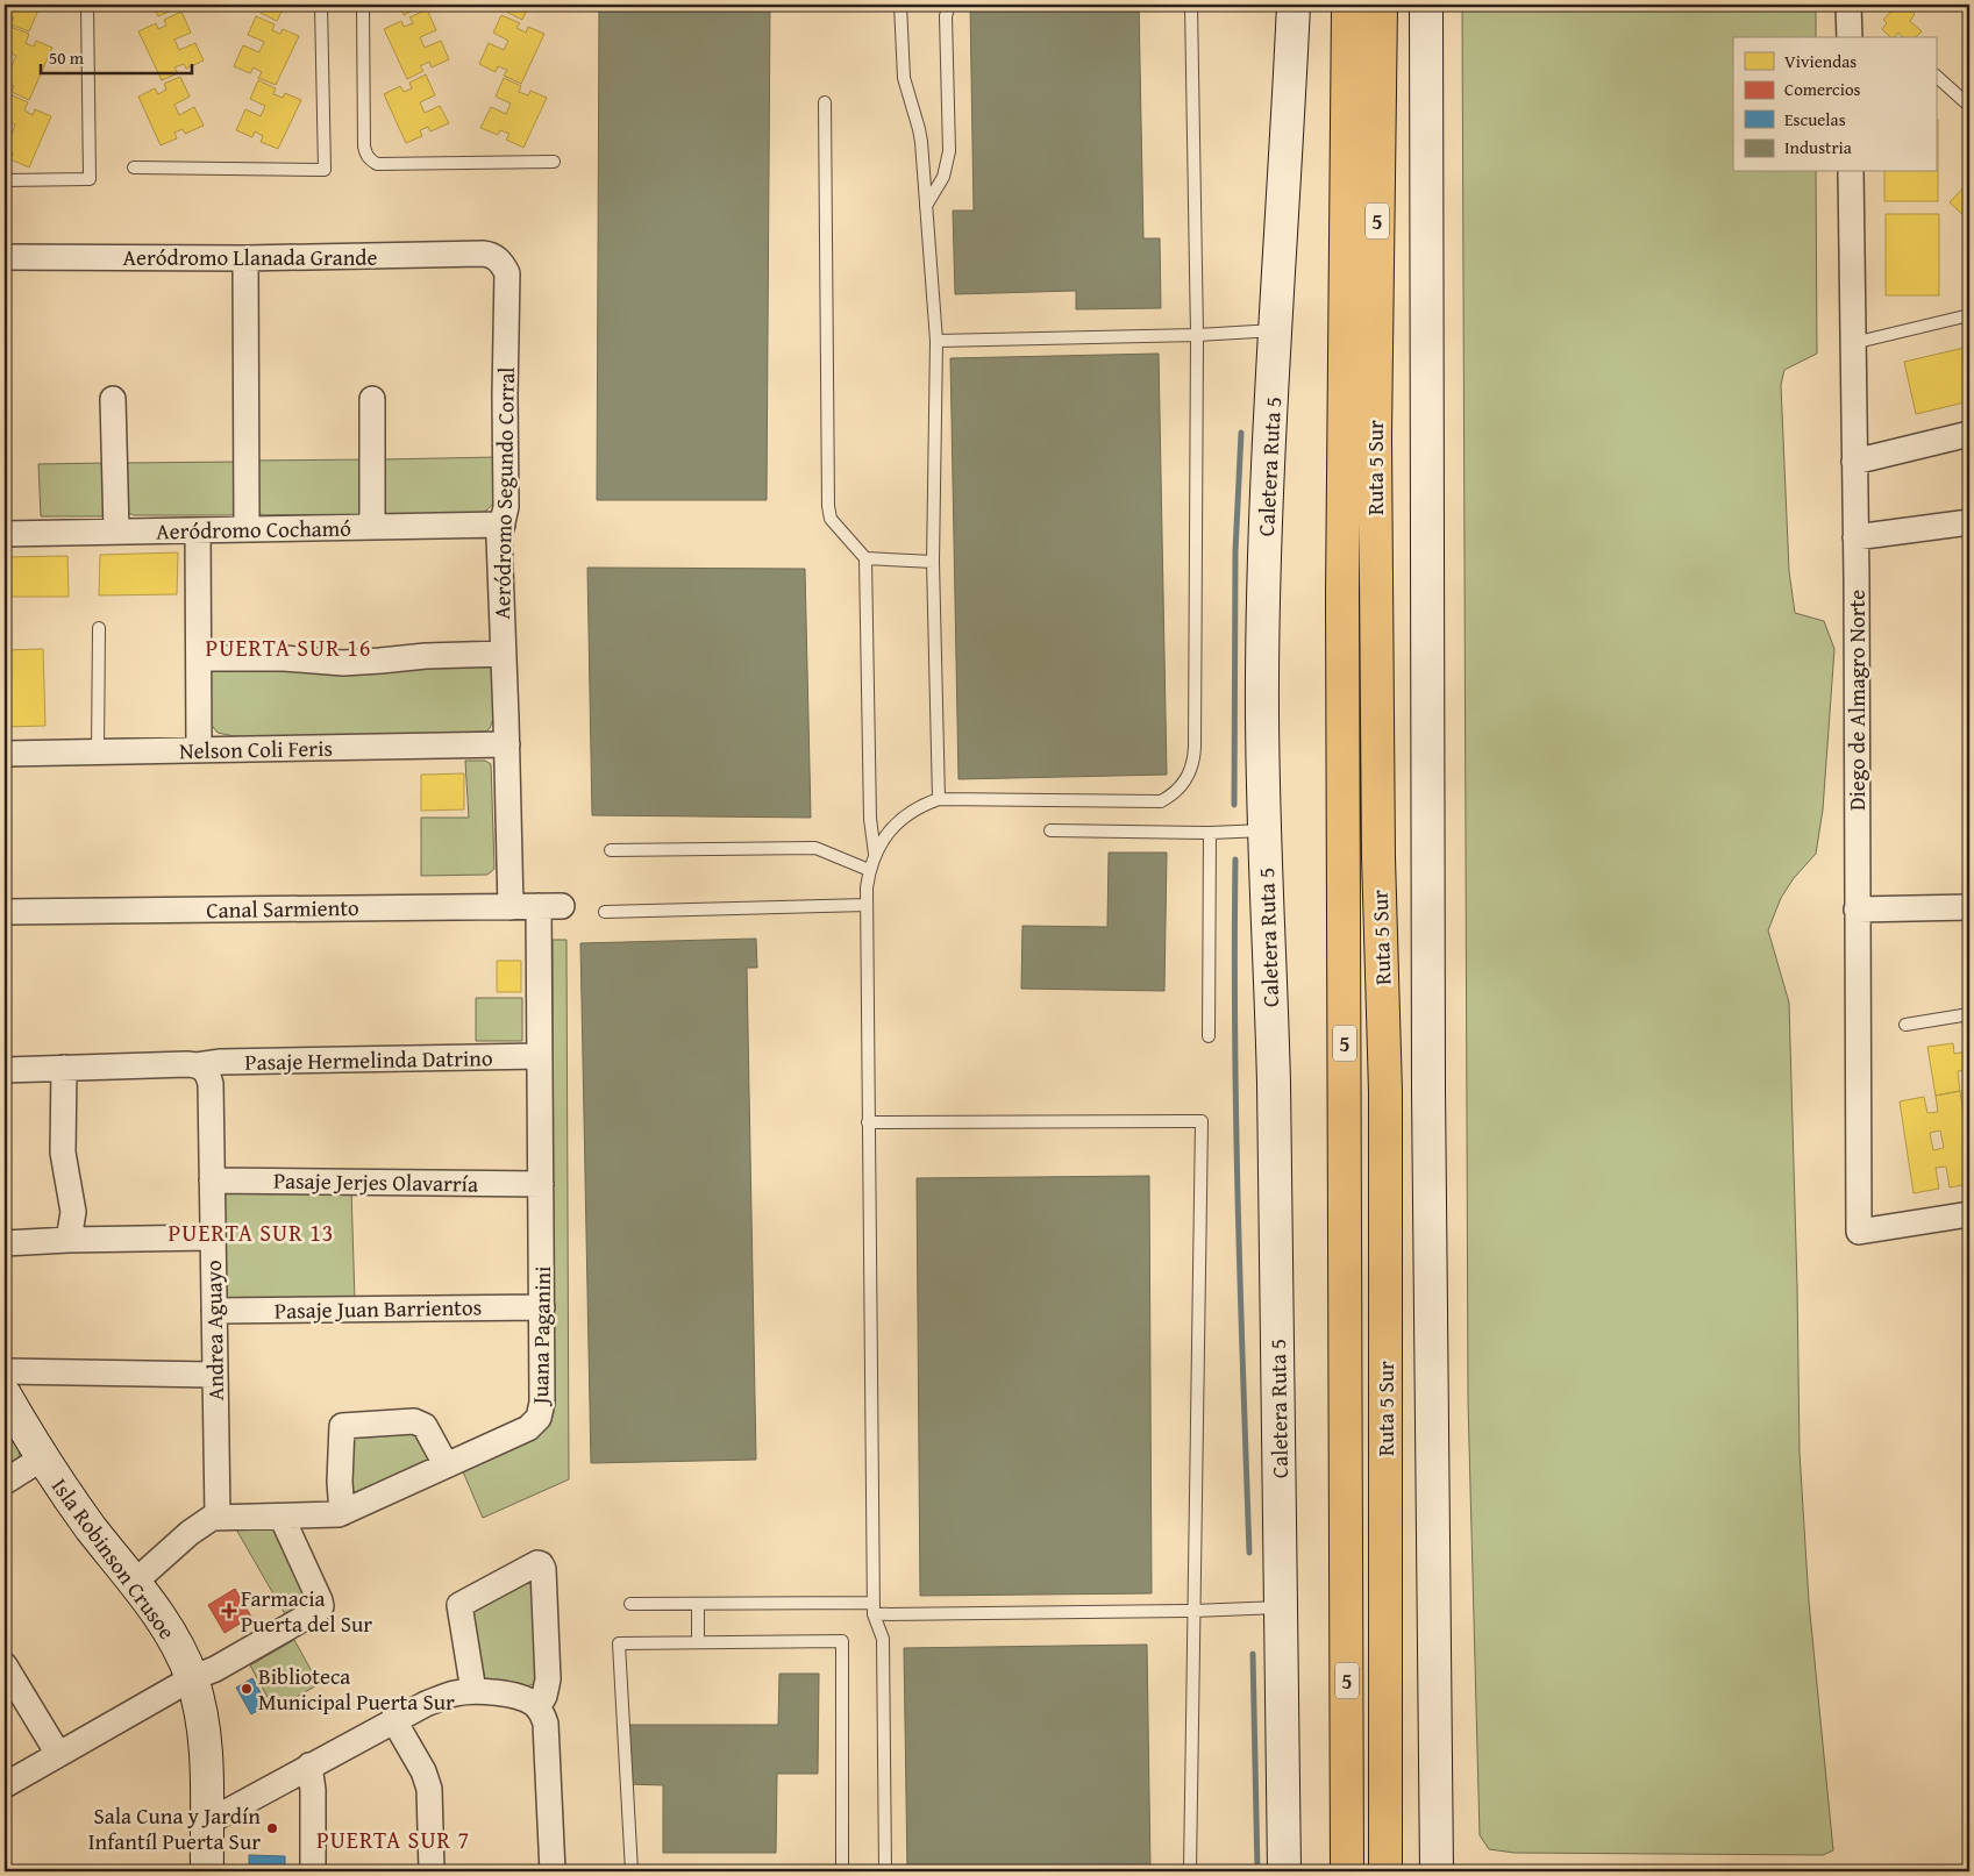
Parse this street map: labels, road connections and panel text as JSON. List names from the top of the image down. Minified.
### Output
{"streets":{"highway":["5","Ruta 5 Sur"],"street":["Aeródromo Llanada Grande","Caletera Ruta 5","Aeródromo Segundo Corral","Aeródromo Cochamó","Diego de Almagro Norte","Nelson Coli Feris","Canal Sarmiento","Pasaje Hermelinda Datrino","Pasaje Jerjes Olavarría","Pasaje Juan Barrientos","Andrea Aguayo","Juana Paganini","Isla Robinson Crusoe"]},"crossings":[["Aeródromo Llanada Grande","Aeródromo Segundo Corral"],["Aeródromo Segundo Corral","Aeródromo Cochamó"],["Aeródromo Segundo Corral","Nelson Coli Feris"],["Aeródromo Segundo Corral","Canal Sarmiento"],["Canal Sarmiento","Juana Paganini"],["Pasaje Hermelinda Datrino","Andrea Aguayo"],["Pasaje Hermelinda Datrino","Juana Paganini"],["Pasaje Jerjes Olavarría","Andrea Aguayo"],["Pasaje Jerjes Olavarría","Juana Paganini"],["Pasaje Juan Barrientos","Andrea Aguayo"],["Pasaje Juan Barrientos","Juana Paganini"],["Andrea Aguayo","Juana Paganini"]],"districts":["PUERTA SUR 16","PUERTA SUR 13","PUERTA SUR 7"],"places":{"health":["Farmacia Puerta del Sur"],"other":["Biblioteca Municipal Puerta Sur","Sala Cuna y Jardín Infantíl Puerta Sur"]},"legend":["Viviendas","Comercios","Escuelas","Industria"],"scale_bar":"50 m"}
